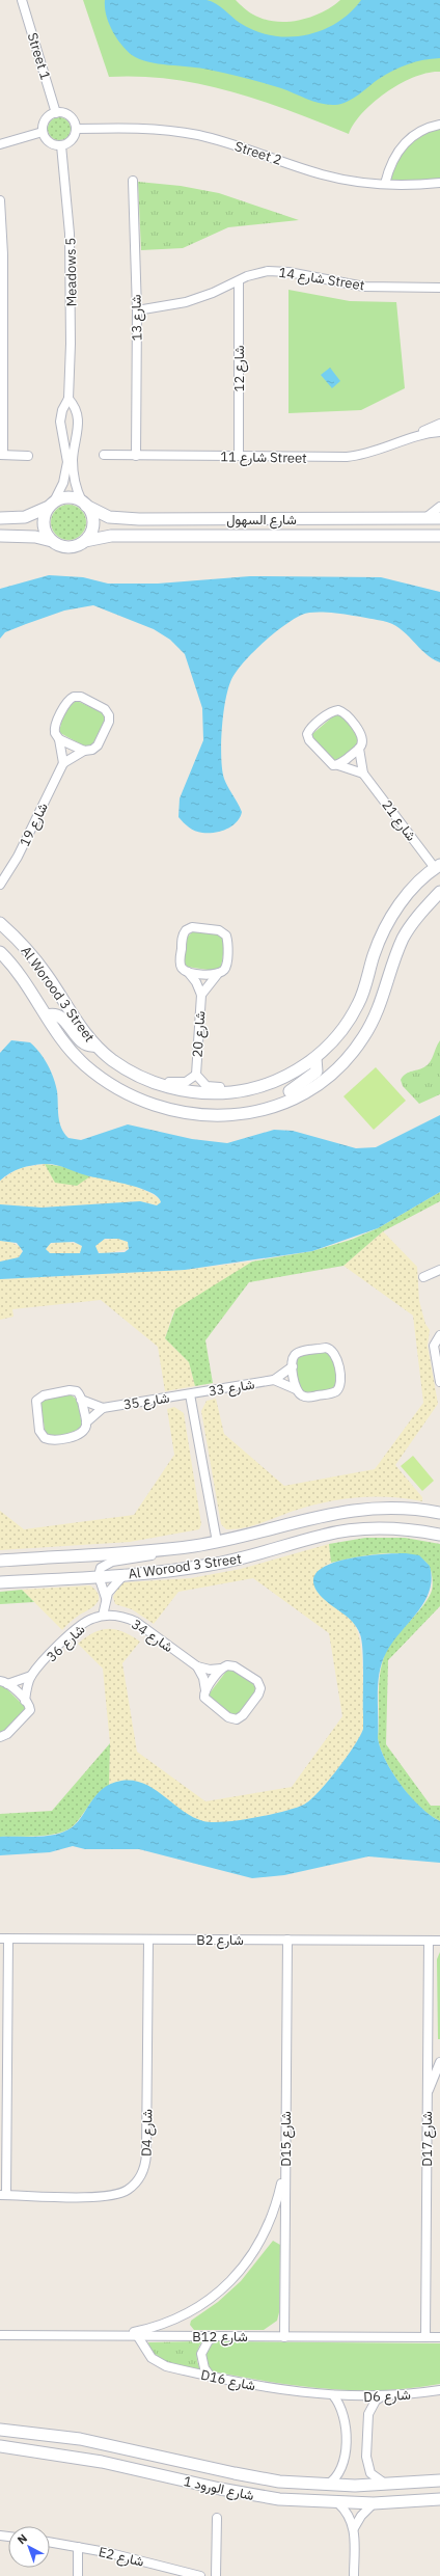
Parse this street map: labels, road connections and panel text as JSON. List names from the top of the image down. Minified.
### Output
{"streets":{"street":["Street 1","Street 2","Meadows 5","شارع 14 Street","شارع 13","شارع 12","شارع 11 Street","شارع السهول","شارع 21","شارع 19","Al Worood 3 Street","شارع 20","شارع 33","شارع 35","شارع 34","شارع 36","B2 شارع","D4 شارع","D15 شارع","D17 شارع","B12 شارع","D16 شارع","D6 شارع","شارع الورود 1","E2 شارع"]},"crossings":[["Street 1","Street 2"],["Street 1","Meadows 5"],["Street 2","Meadows 5"],["Meadows 5","شارع السهول"],["شارع 14 Street","شارع 13"],["شارع 14 Street","شارع 12"],["شارع 13","شارع 11 Street"],["شارع 12","شارع 11 Street"],["شارع 21","Al Worood 3 Street"],["Al Worood 3 Street","شارع 20"],["شارع 33","شارع 35"],["شارع 34","شارع 36"],["B2 شارع","D4 شارع"],["B2 شارع","D15 شارع"],["B2 شارع","D17 شارع"],["D15 شارع","B12 شارع"],["D17 شارع","B12 شارع"],["B12 شارع","D16 شارع"],["D16 شارع","D6 شارع"]],"north":"top left"}
